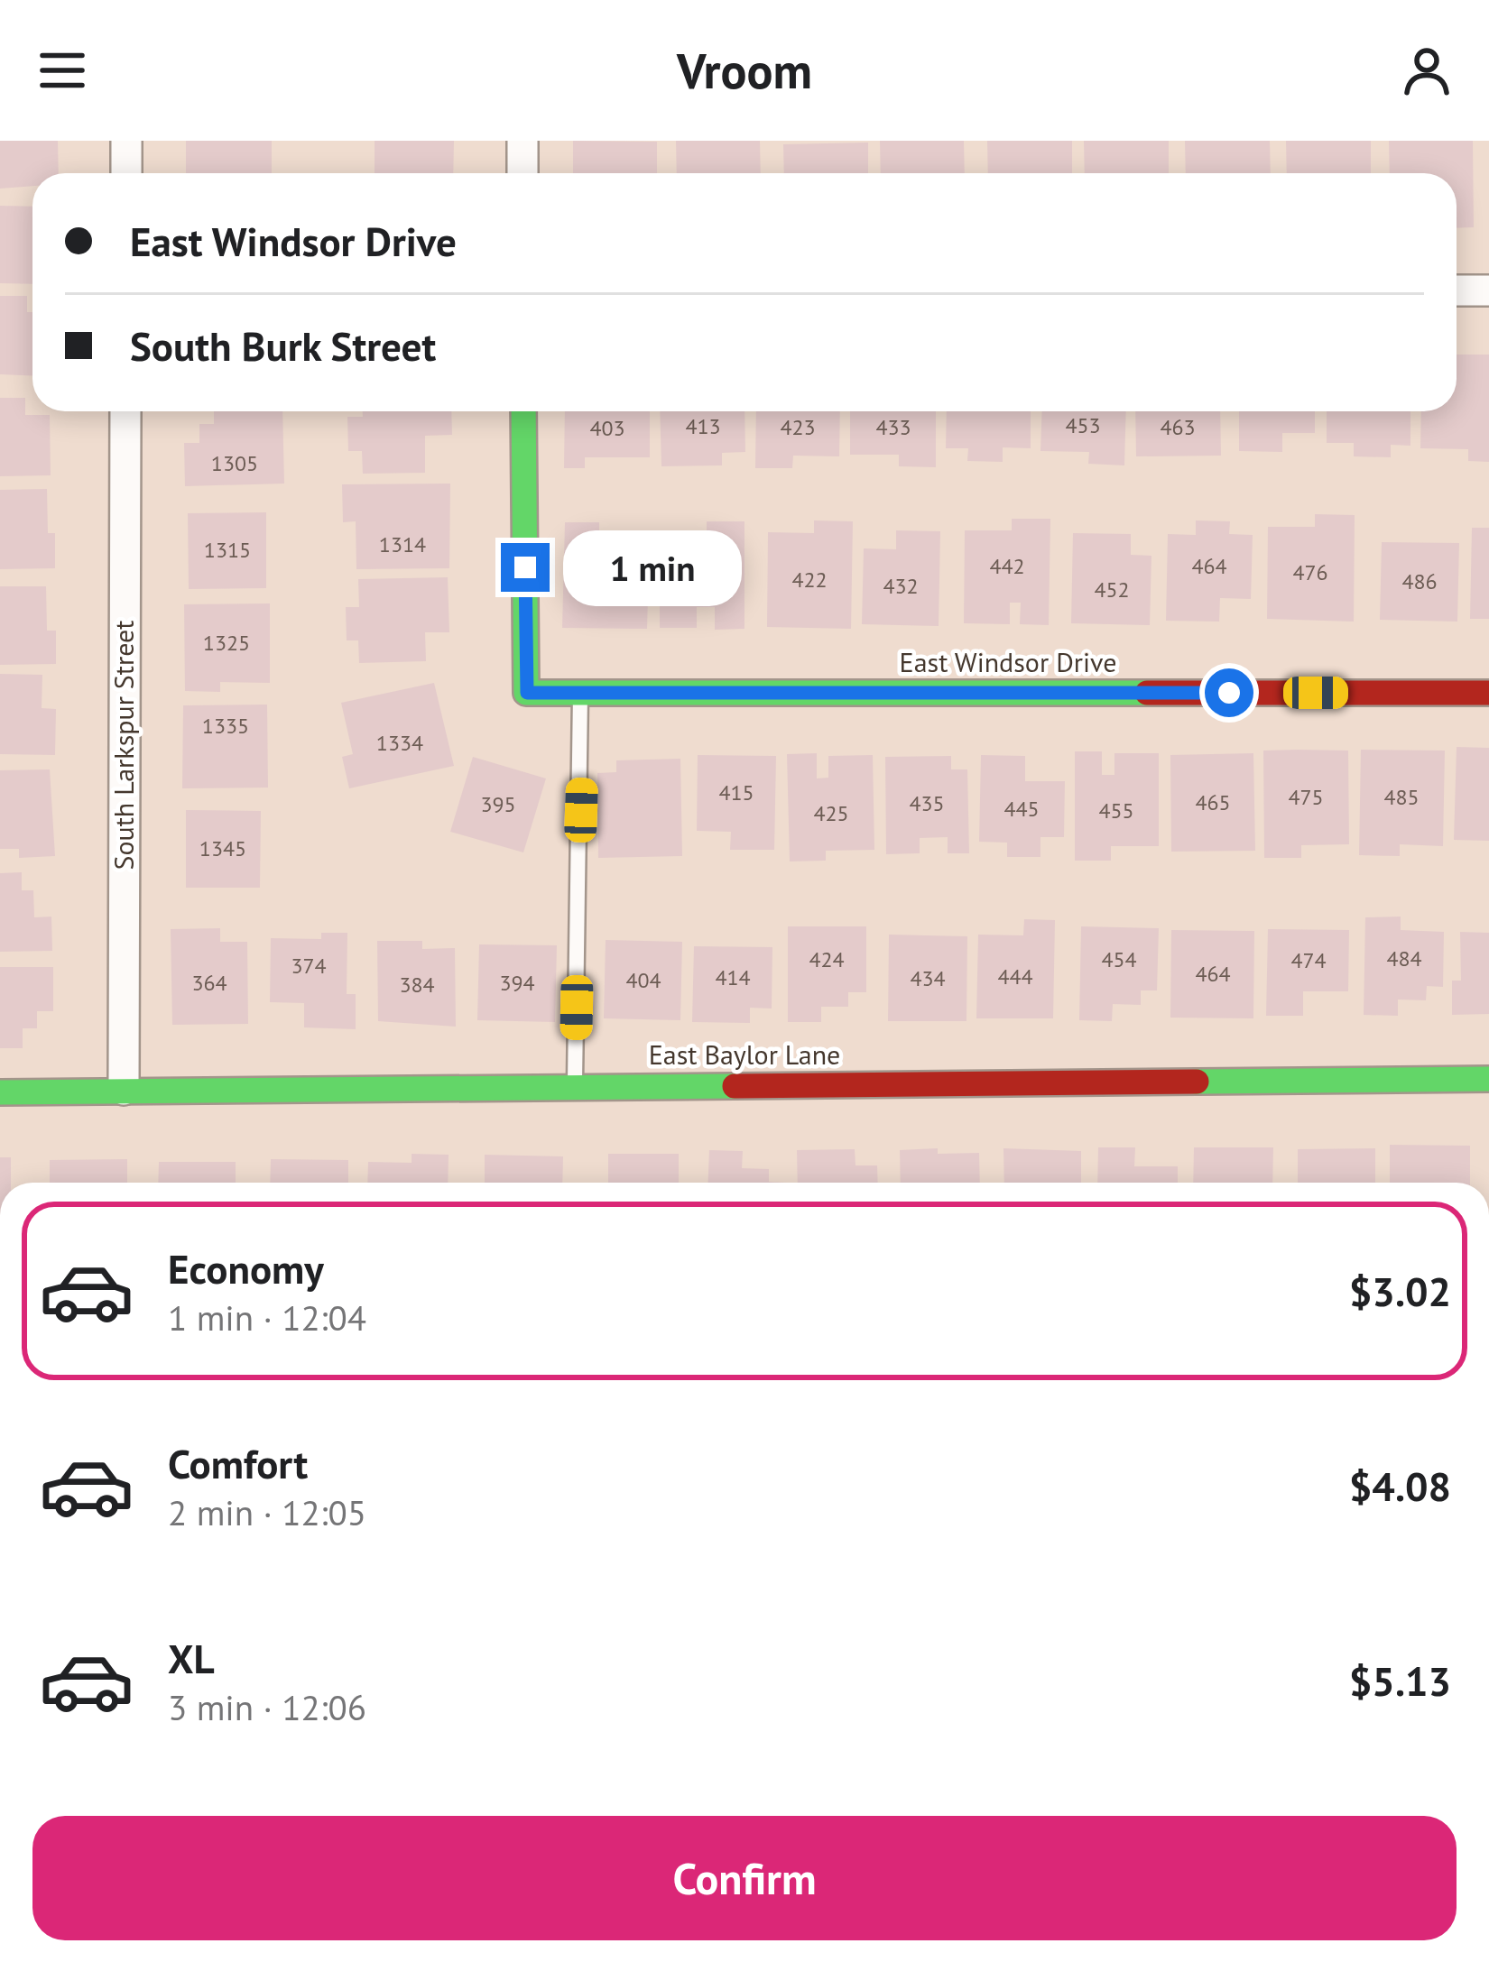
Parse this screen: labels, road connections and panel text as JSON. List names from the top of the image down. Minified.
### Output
{"streets":{"street":["East Windsor Drive","South Larkspur Street","East Baylor Lane"]},"crossings":[["South Larkspur Street","East Baylor Lane"]],"house_numbers":["453","413","423","433","463","403","1305","1314","1315","442","464","476","422","486","432","452","1325","1335","1334","415","475","485","465","435","395","445","455","425","1345","484","424","454","474","374","464","444","414","434","404","364","394","384"],"page":{"header":"Vroom","banner":["East Windsor Drive","South Burk Street"],"bubble":"1 min","list":[{"name":"Economy","note":"1 min · 12:04","value":"$3.02"},{"name":"Comfort","note":"2 min · 12:05","value":"$4.08"},{"name":"XL","note":"3 min · 12:06","value":"$5.13"}],"buttons":"Confirm"}}
